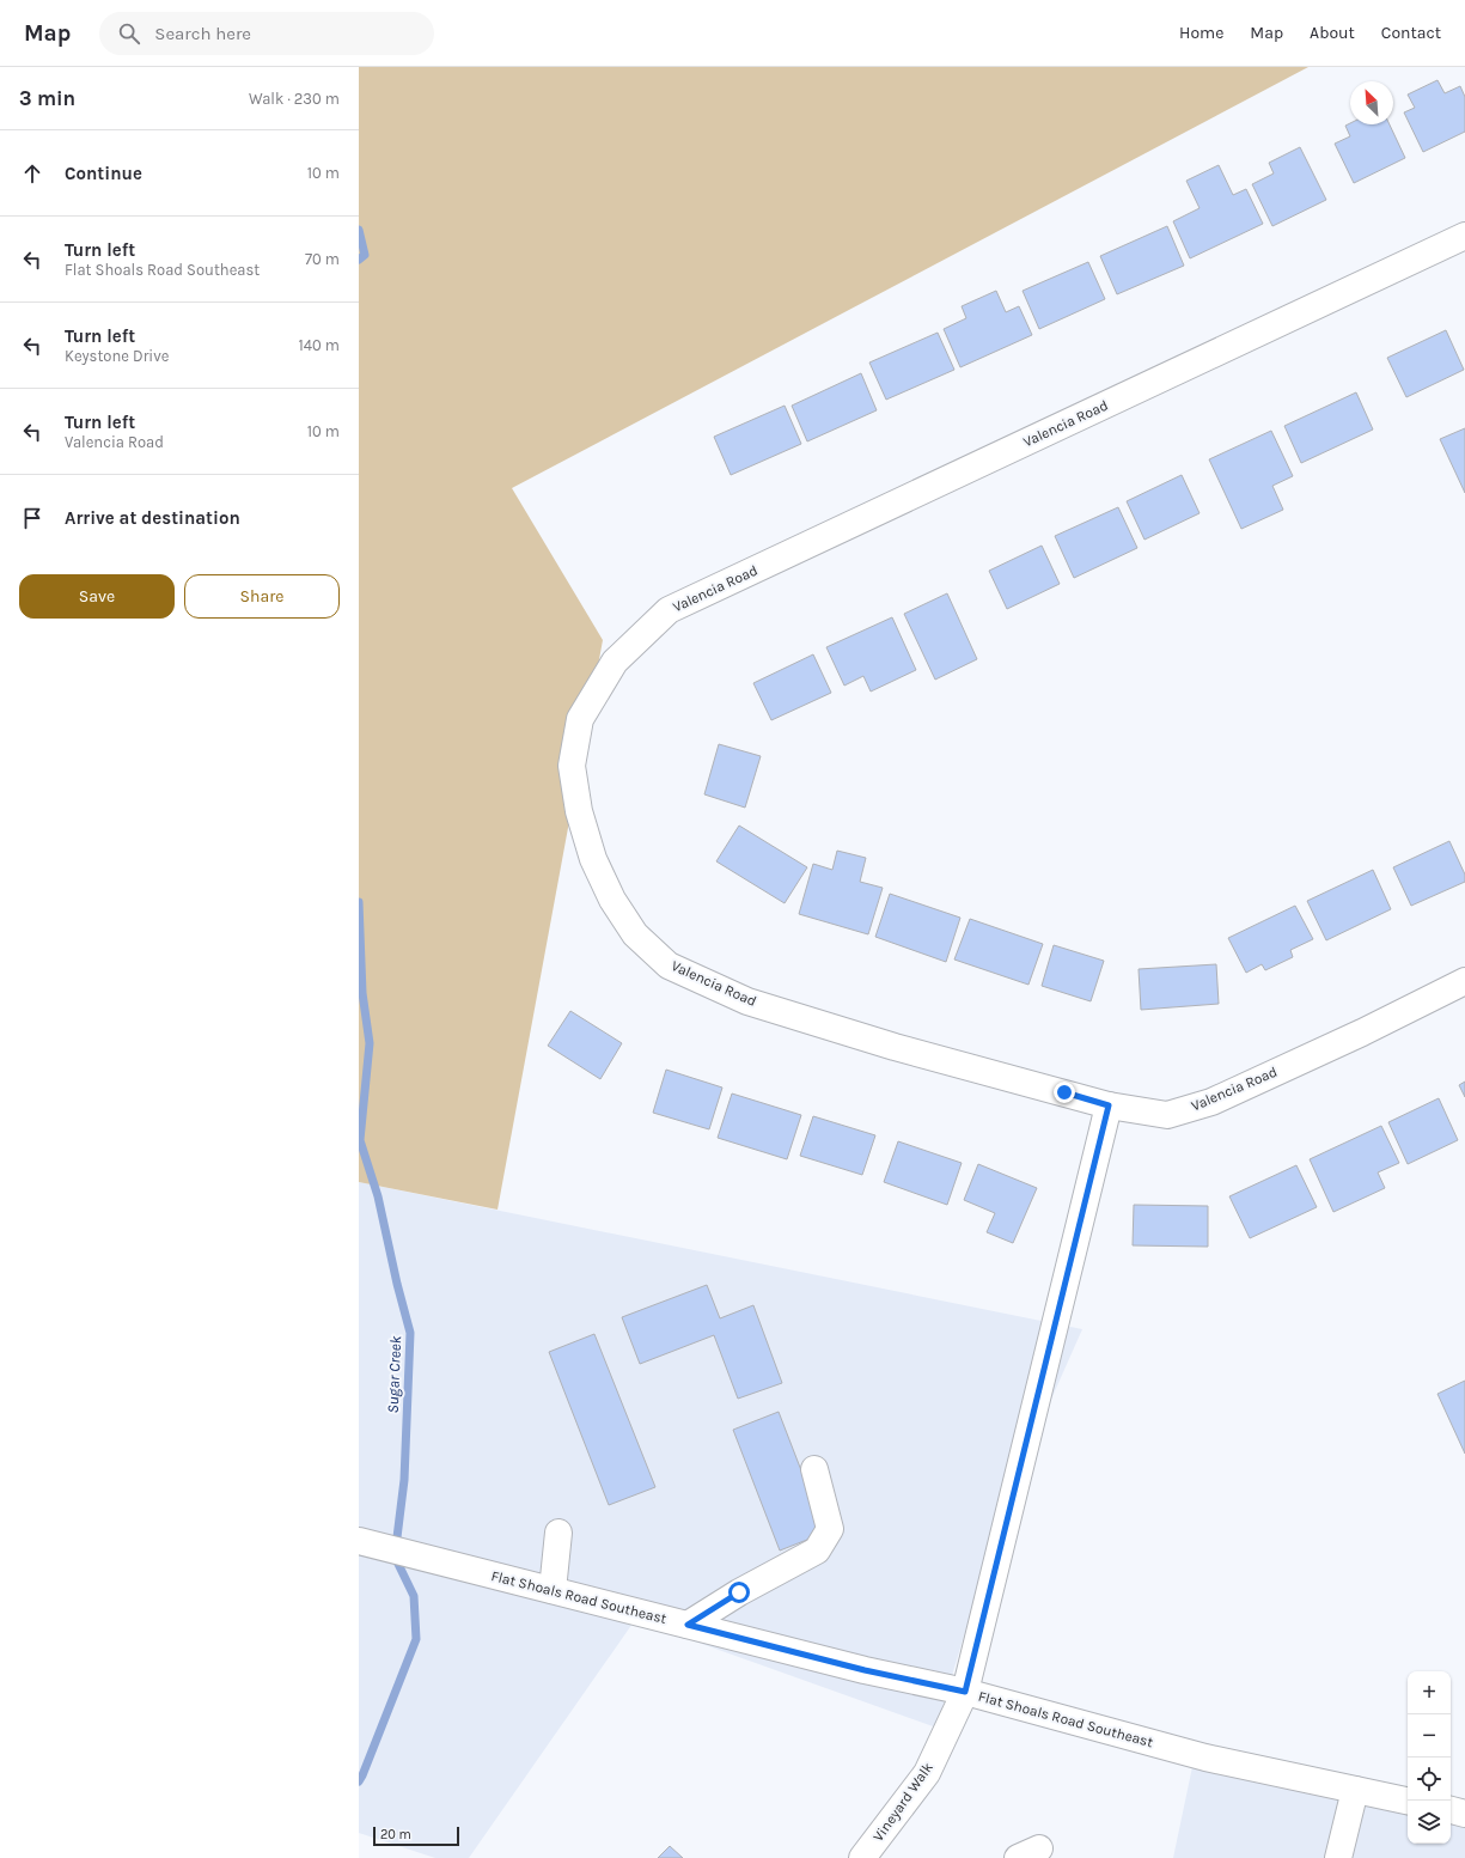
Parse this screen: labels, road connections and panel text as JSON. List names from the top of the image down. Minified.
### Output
{"streets":{"street":["Valencia Road","Flat Shoals Road Southeast","Vineyard Walk"]},"crossings":[["Valencia Road","Vineyard Walk"],["Flat Shoals Road Southeast","Vineyard Walk"]],"water":["Sugar Creek"],"scale_bar":"20 m","north":"top left","page":{"header":"Map","search":"Search here","nav":["Home","Map","About","Contact"],"heading":["3 min","Walk · 230 m"],"list":[["Continue","10 m"],["Turn left","Flat Shoals Road Southeast","70 m"],["Turn left","Keystone Drive","140 m"],["Turn left","Valencia Road","10 m"],"Arrive at destination"],"buttons":["Save","Share"],"map_buttons":["+","−"],"scale":"20 m"}}
